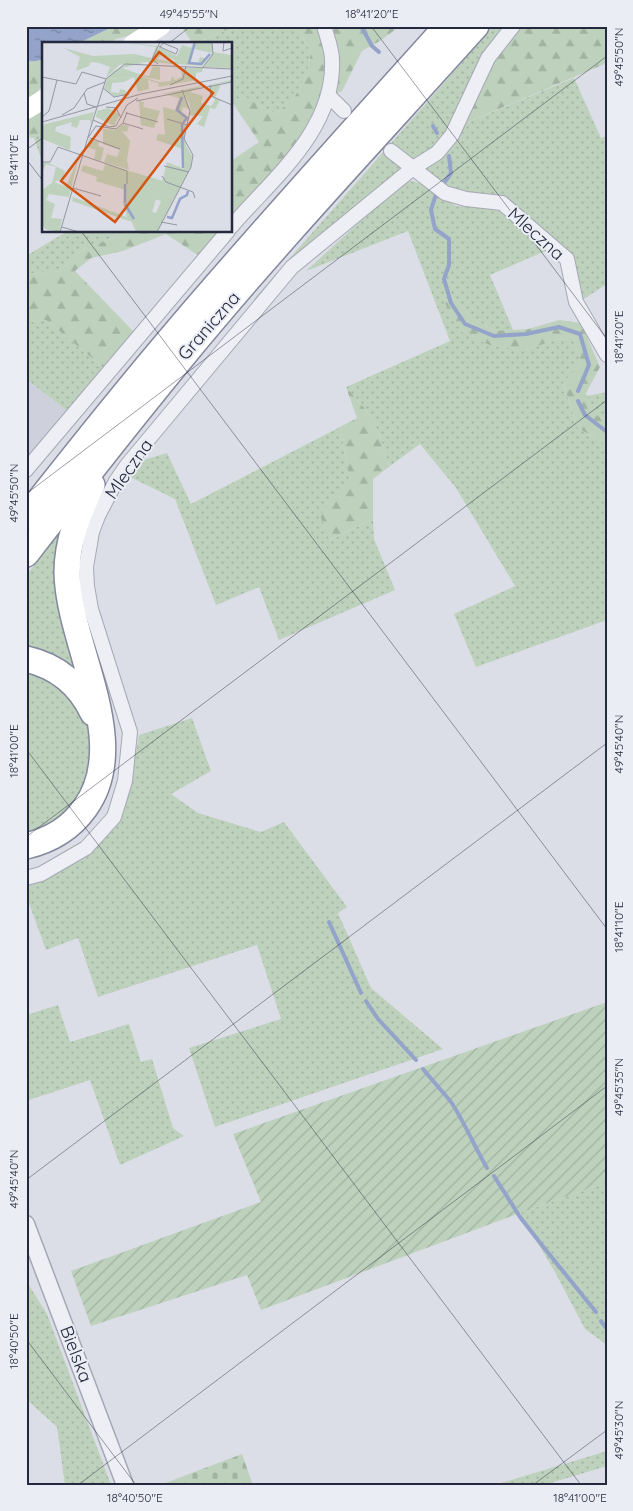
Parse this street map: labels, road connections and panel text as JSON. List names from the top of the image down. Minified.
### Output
{"streets":{"highway":["Graniczna"],"street":["Mleczna","Bielska"]},"coordinates":["49°45'55\"N","18°41'20\"E","49°45'50\"N","18°41'10\"E","49°45'40\"N","18°41'00\"E","49°45'35\"N","18°40'50\"E","49°45'30\"N"]}
